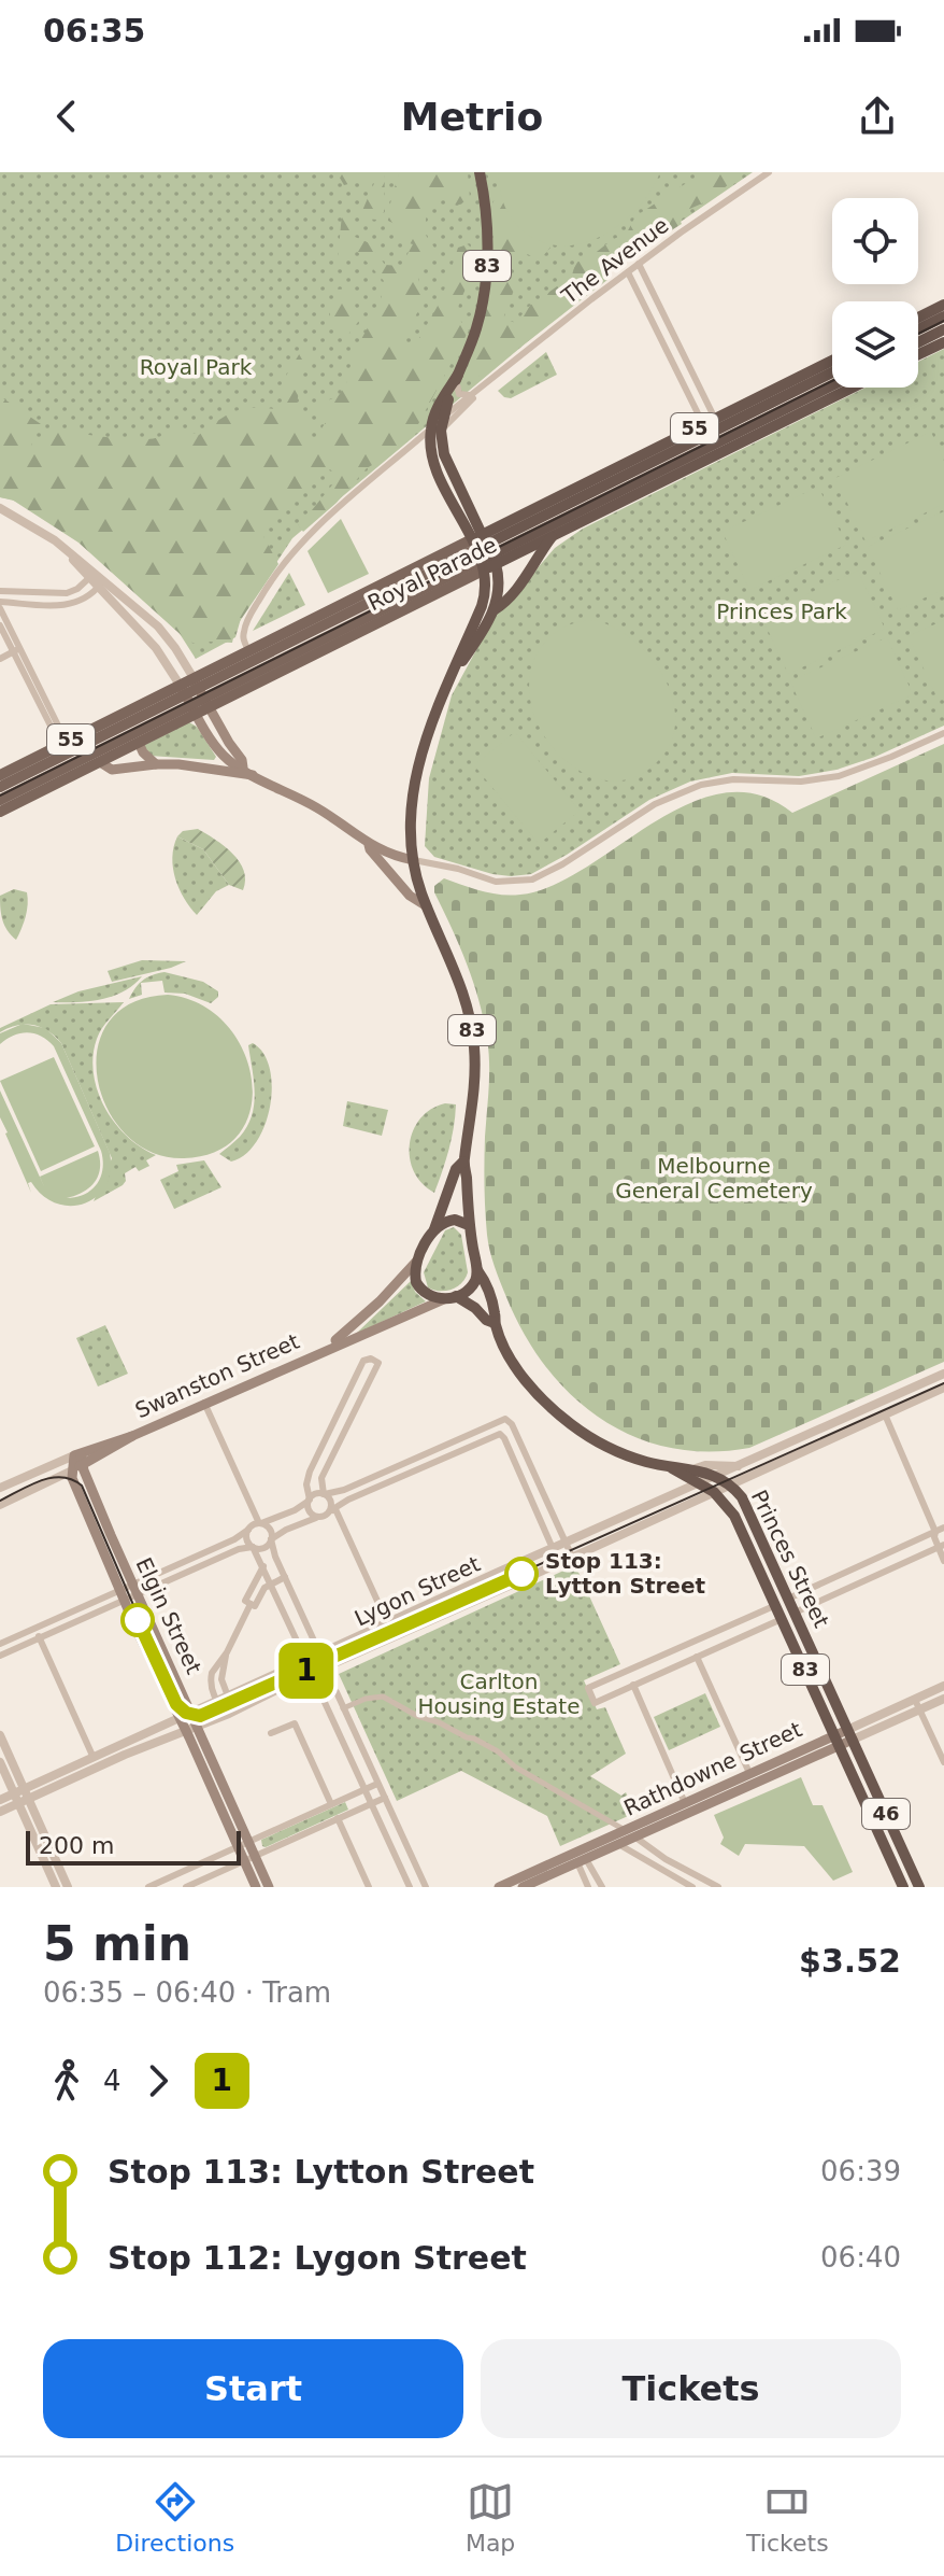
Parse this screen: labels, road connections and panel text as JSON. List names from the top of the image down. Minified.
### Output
{"streets":{"highway":["83","55","Royal Parade","Princes Street","46"],"main road":["Swanston Street","Elgin Street","Rathdowne Street"],"street":["The Avenue","Lygon Street"]},"crossings":[["The Avenue","83"],["The Avenue","Royal Parade"],["83","Royal Parade"],["83","Swanston Street"],["83","Princes Street"],["83","Lygon Street"],["Swanston Street","Elgin Street"],["Princes Street","Lygon Street"],["Princes Street","Rathdowne Street"],["Lygon Street","Elgin Street"]],"parks":["Royal Park","Princes Park","Melbourne General Cemetery","Carlton Housing Estate"],"places":["Stop 113: Lytton Street"],"lines":["tram line 1"],"scale_bar":"200 m","page":{"status":"06:35","header":"Metrio","on_map":"1","scale":"200 m","heading":["5 min","06:35 – 06:40 · Tram","$3.52"],"legs":["4","1"],"list":[{"name":"Stop 113: Lytton Street","value":"06:39"},{"name":"Stop 112: Lygon Street","value":"06:40"}],"buttons":["Start","Tickets"],"tabs":["Directions","Map","Tickets"]}}
